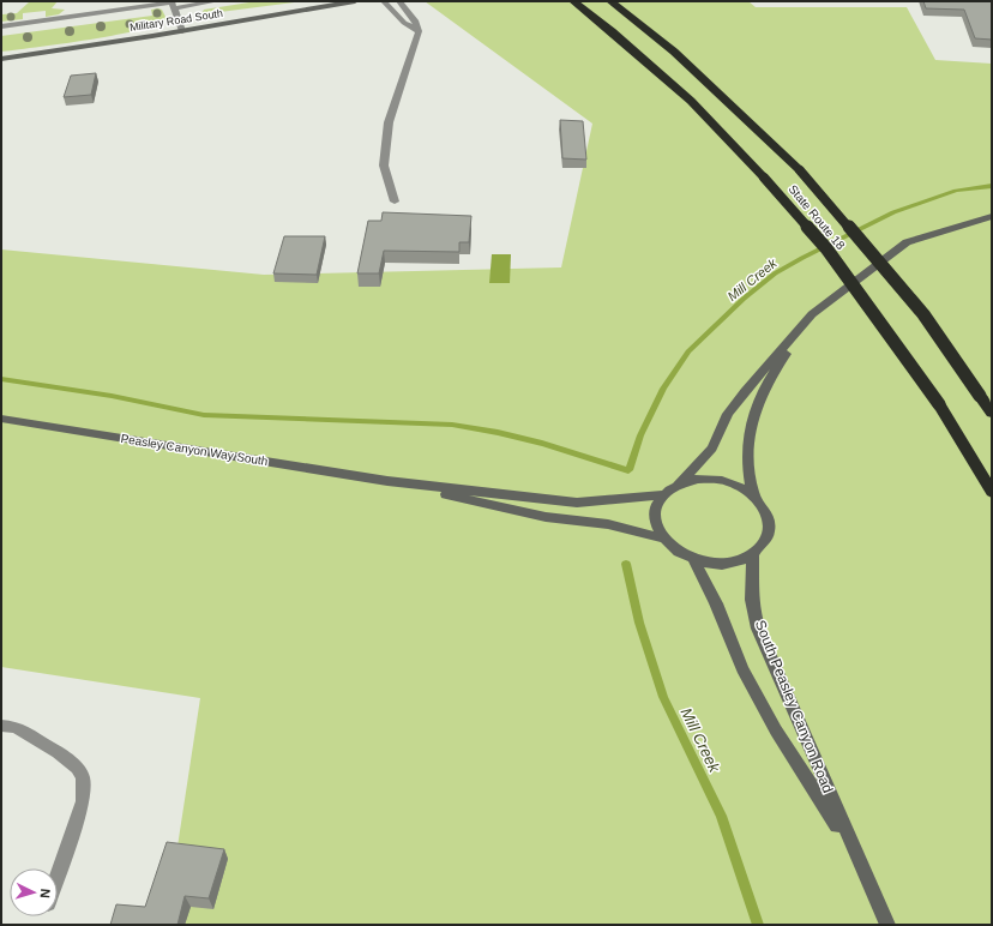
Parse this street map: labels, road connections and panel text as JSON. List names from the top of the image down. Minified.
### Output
{"streets":{"highway":["State Route 18"],"main road":["Military Road South","Peasley Canyon Way South","South Peasley Canyon Road"]},"crossings":[["Peasley Canyon Way South","South Peasley Canyon Road"]],"water":["Mill Creek"],"north":"right"}
